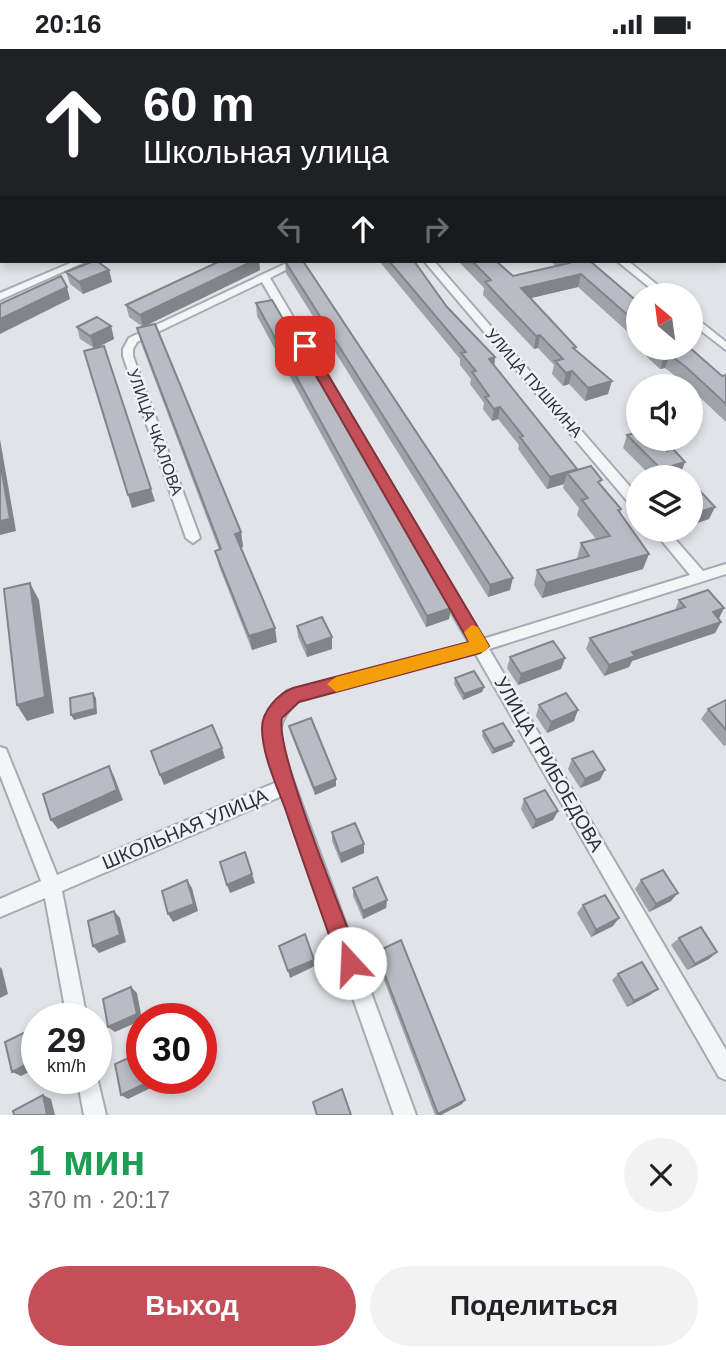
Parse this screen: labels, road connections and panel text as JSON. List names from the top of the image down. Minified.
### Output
{"streets":{"street":["УЛИЦА ПУШКИНА","УЛИЦА ЧКАЛОВА","УЛИЦА ГРИБОЕДОВА","ШКОЛЬНАЯ УЛИЦА"]},"crossings":[["УЛИЦА ЧКАЛОВА","УЛИЦА ГРИБОЕДОВА"],["УЛИЦА ГРИБОЕДОВА","ШКОЛЬНАЯ УЛИЦА"]],"north":"top left","page":{"status":"20:16","turn":["60 m","Школьная улица"],"speed":"29 km/h","limit":"30","heading":["1 мин","370 m · 20:17"],"buttons":["Выход","Поделиться"]}}
